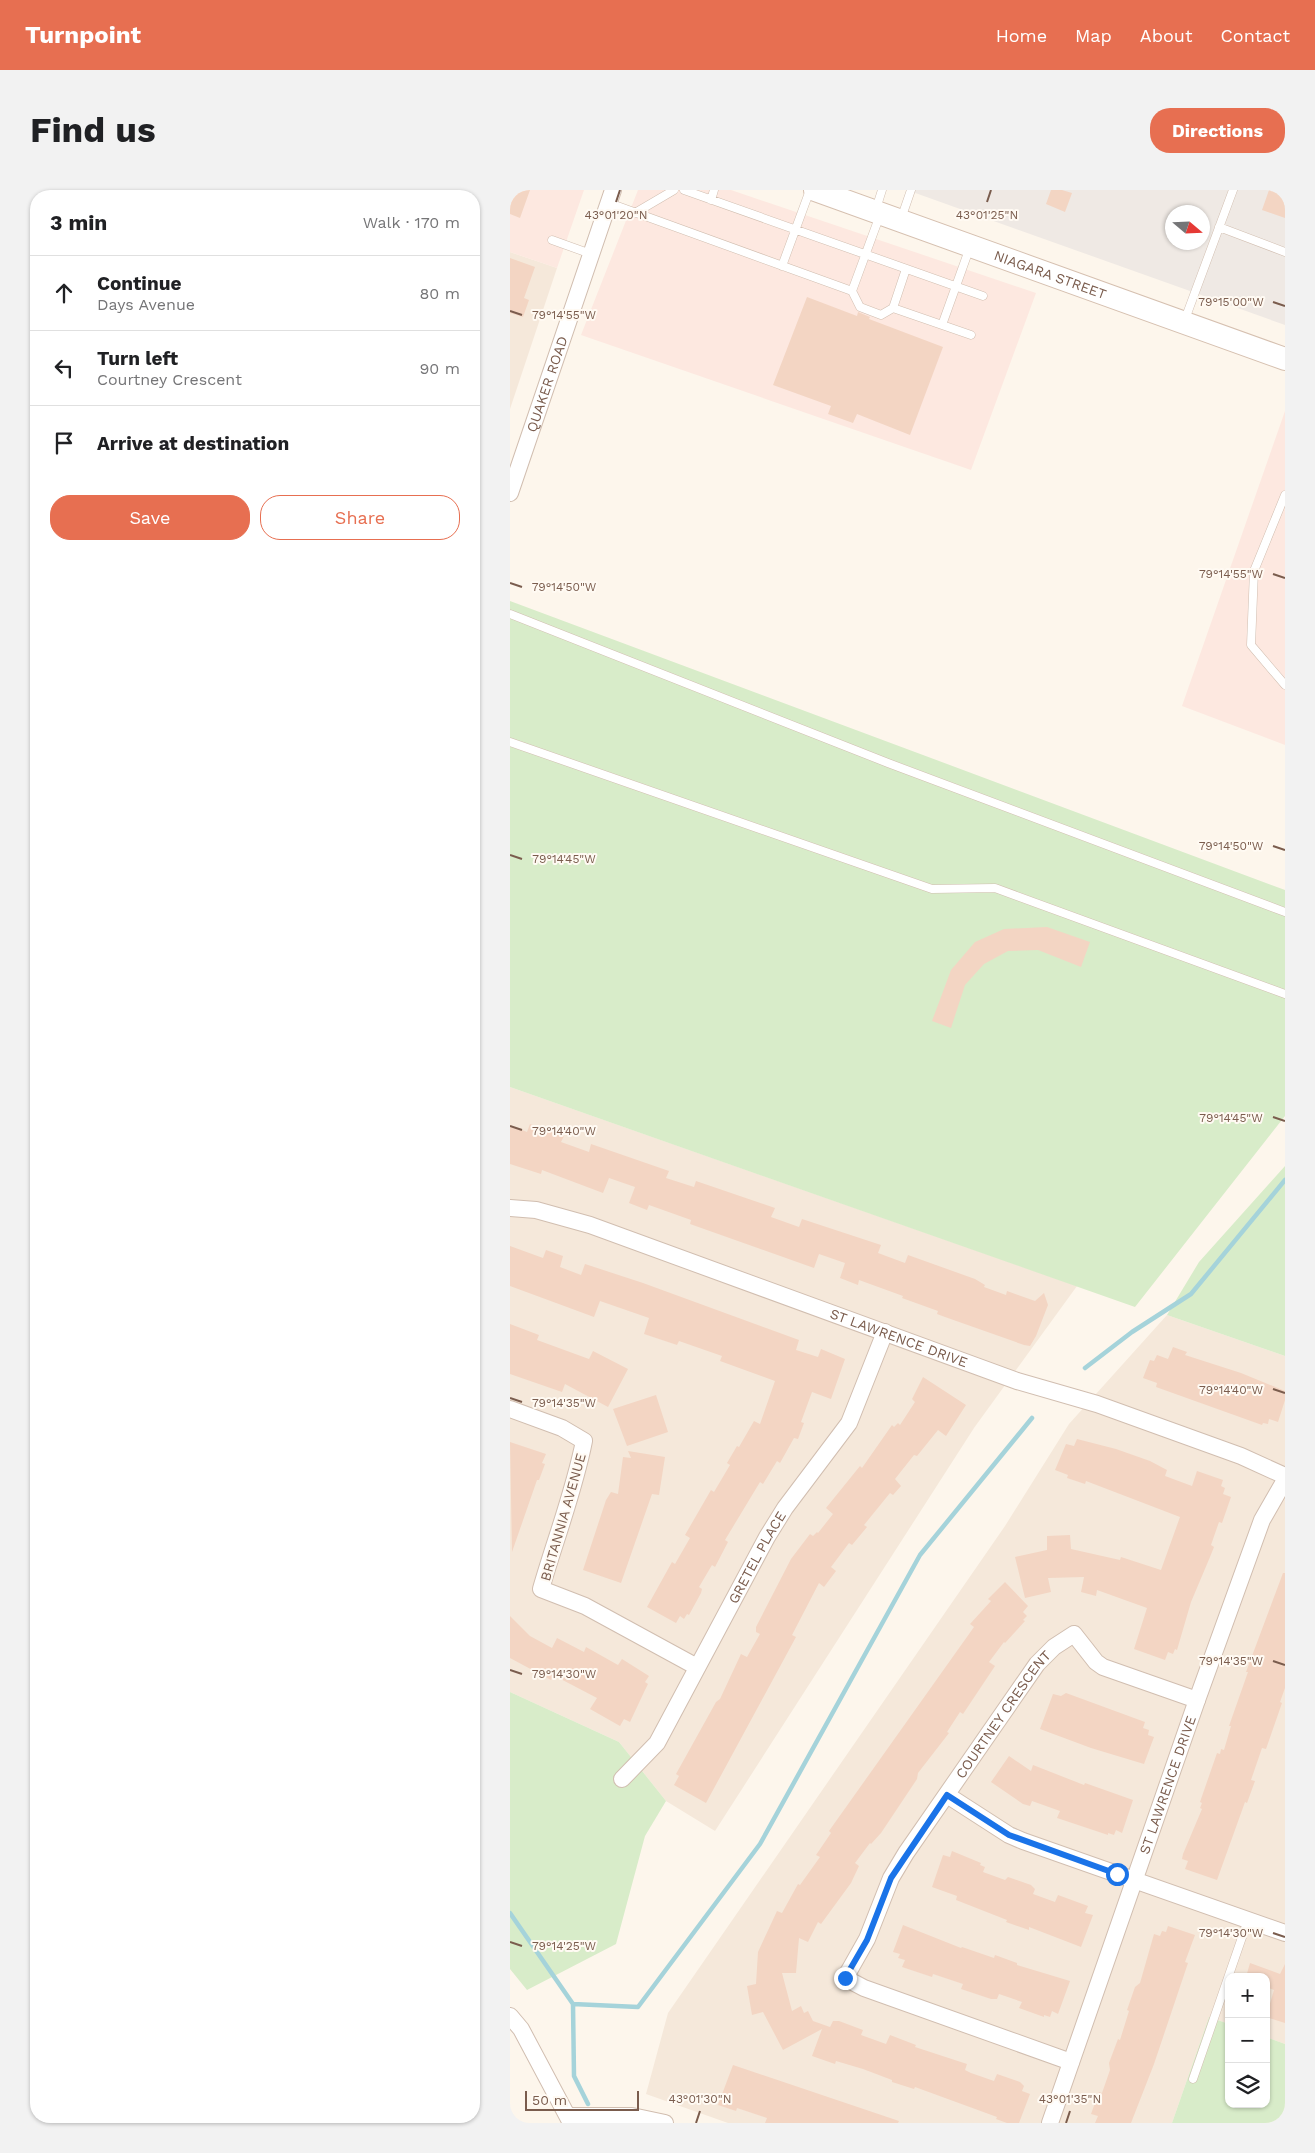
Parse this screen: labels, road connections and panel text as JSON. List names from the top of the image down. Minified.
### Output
{"streets":{"main road":["NIAGARA STREET"],"street":["QUAKER ROAD","ST LAWRENCE DRIVE","BRITANNIA AVENUE","GRETEL PLACE","COURTNEY CRESCENT"]},"crossings":[["ST LAWRENCE DRIVE","GRETEL PLACE"],["ST LAWRENCE DRIVE","COURTNEY CRESCENT"],["BRITANNIA AVENUE","GRETEL PLACE"]],"scale_bar":"50 m","north":"right","page":{"header":"Turnpoint","nav":["Home","Map","About","Contact"],"buttons":["Directions",["Save","Share"]],"title":"Find us","heading":["3 min","Walk · 170 m"],"list":[["Continue","Days Avenue","80 m"],["Turn left","Courtney Crescent","90 m"],"Arrive at destination"],"map_buttons":["+","−"],"scale":"50 m"},"coordinates":["43°01'20\"N","43°01'25\"N","79°15'00\"W","79°14'55\"W","79°14'50\"W","79°14'45\"W","79°14'40\"W","79°14'35\"W","79°14'30\"W","79°14'25\"W","43°01'30\"N","43°01'35\"N"]}
